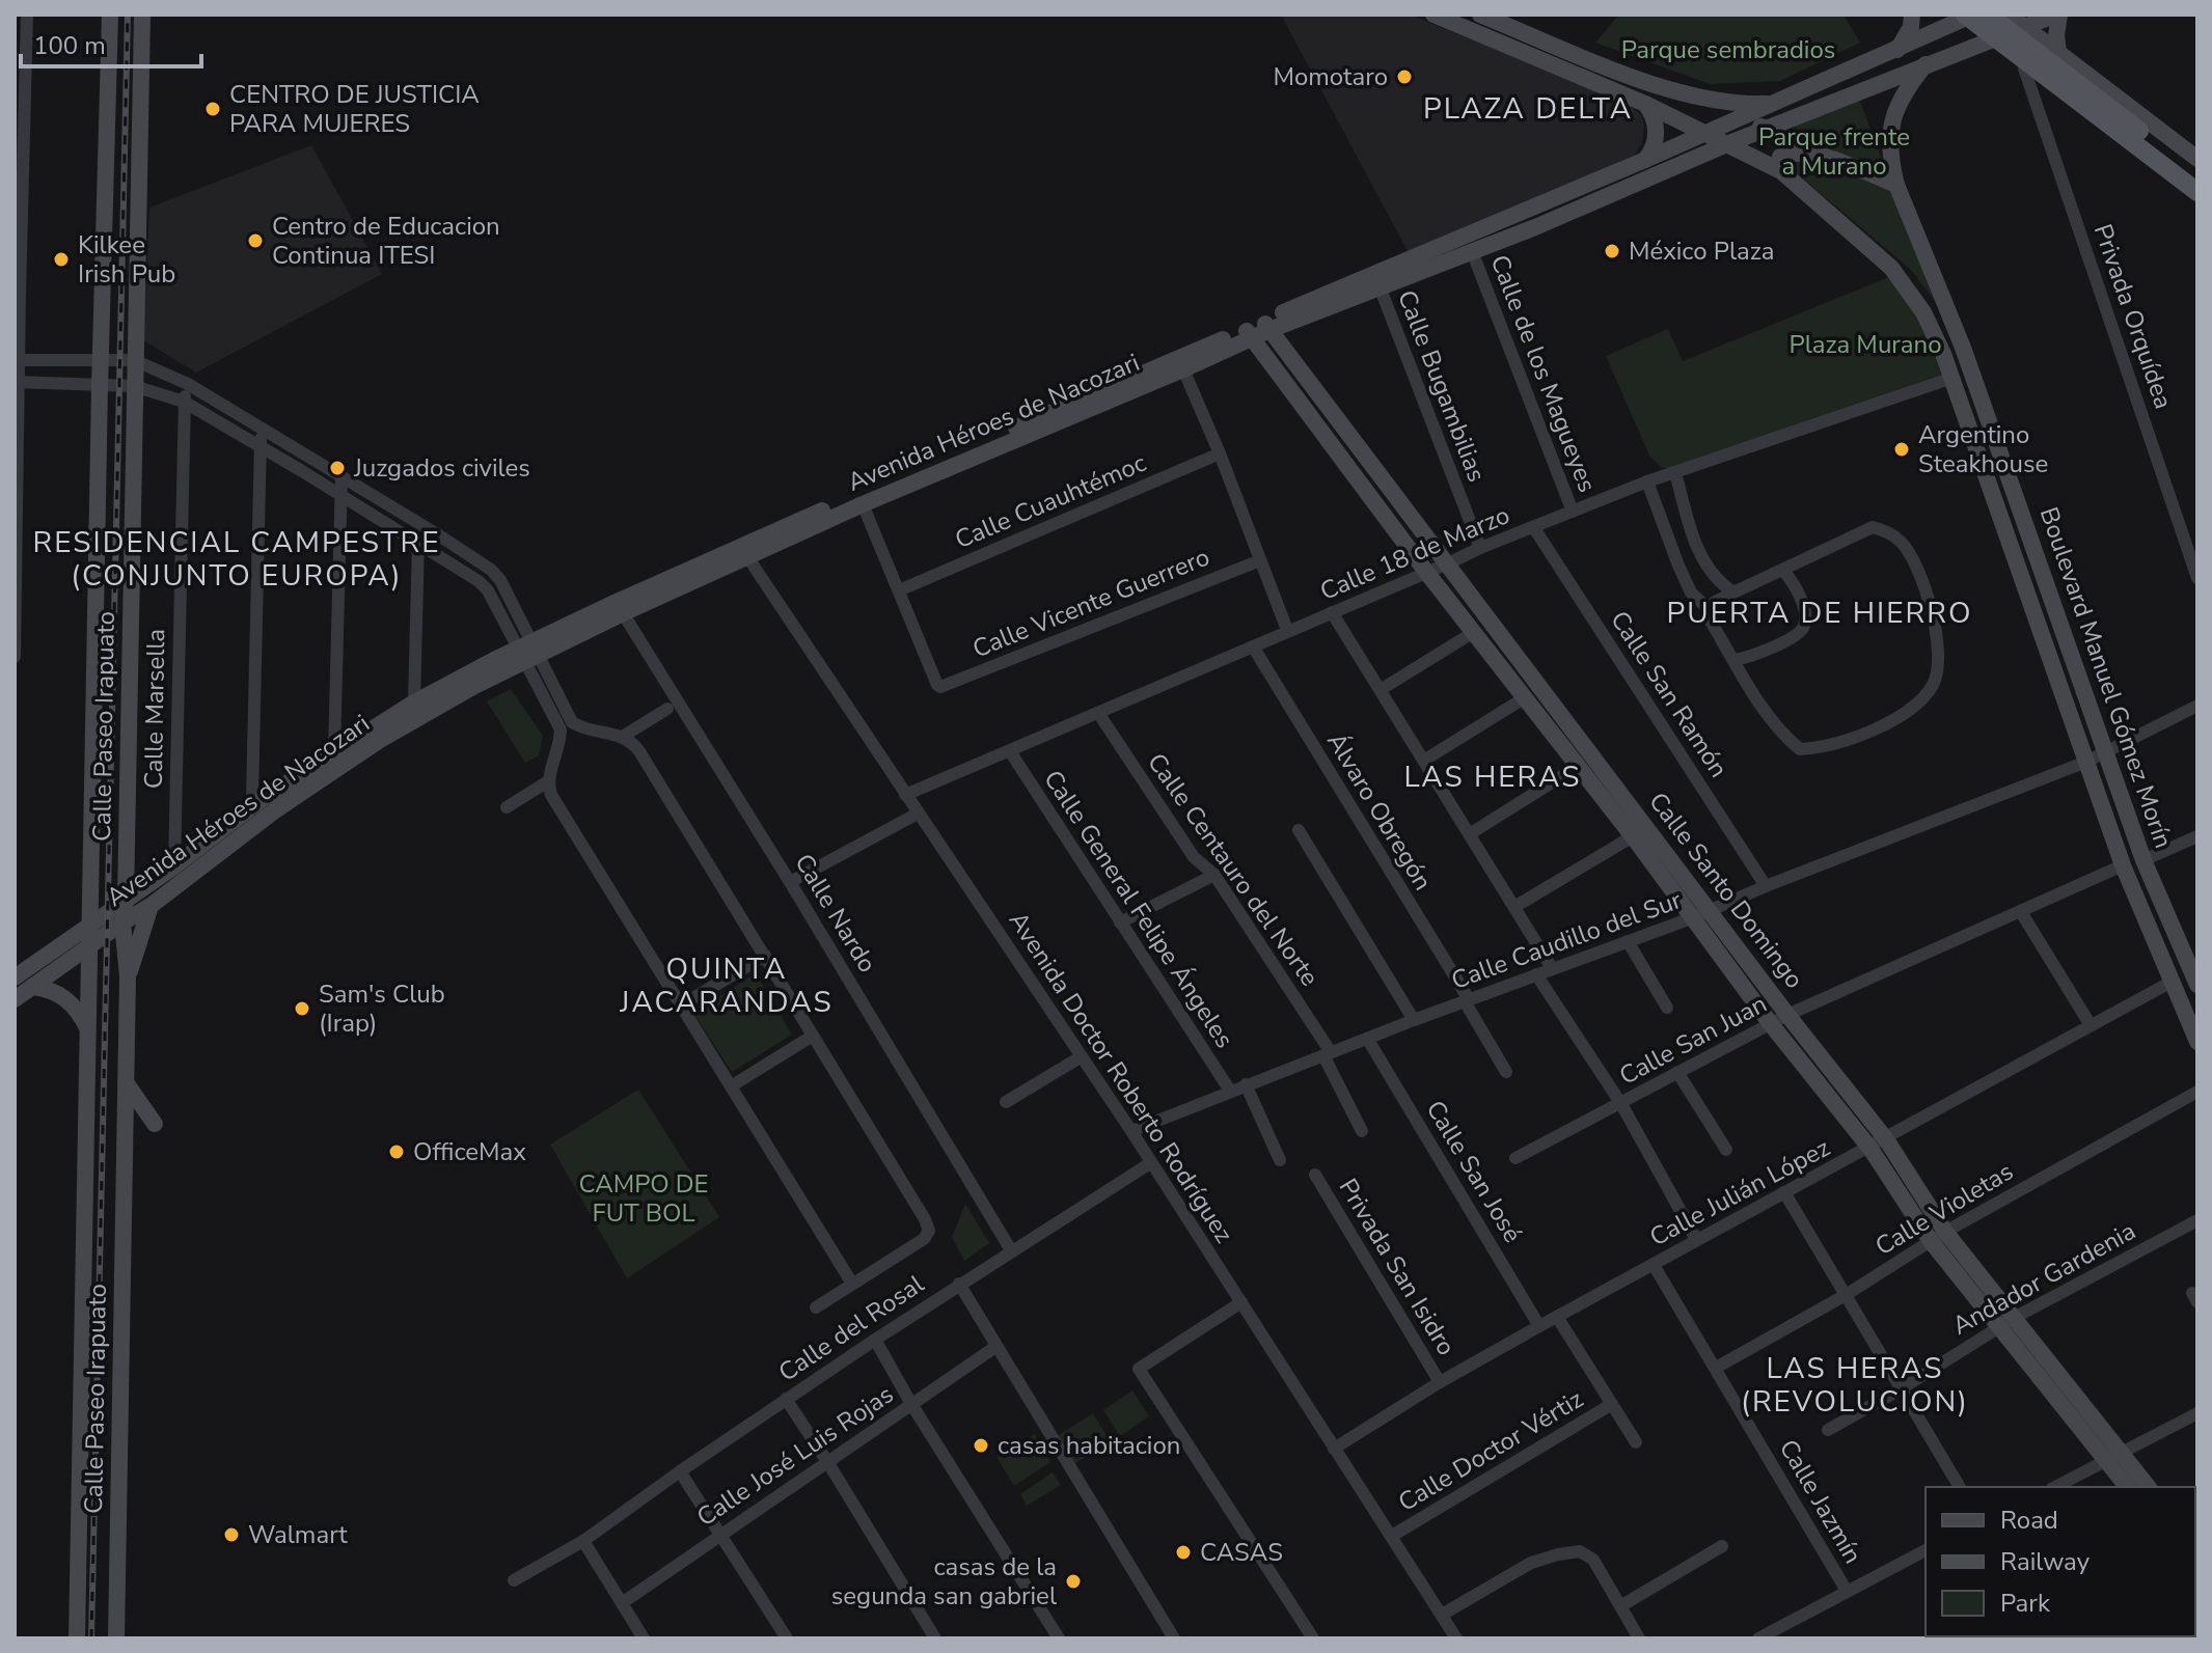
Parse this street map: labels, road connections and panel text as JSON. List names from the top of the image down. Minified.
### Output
{"streets":{"main road":["Avenida Héroes de Nacozari","Boulevard Manuel Gómez Morín","Calle Paseo Irapuato","Calle Santo Domingo"],"street":["Privada Orquídea","Calle de los Magueyes","Calle Bugambilias","Calle Cuauhtémoc","Calle 18 de Marzo","Calle Vicente Guerrero","Calle San Ramón","Calle Marsella","Álvaro Obregón","Calle Centauro del Norte","Calle General Felipe Ángeles","Calle Nardo","Calle Caudillo del Sur","Calle San Juan","Avenida Doctor Roberto Rodríguez","Calle San José","Calle Julián López","Calle Violetas","Privada San Isidro","Andador Gardenia","Calle del Rosal","Calle Doctor Vértiz","Calle José Luis Rojas","Calle Jazmín"]},"crossings":[["Calle de los Magueyes","Avenida Héroes de Nacozari"],["Calle de los Magueyes","Calle 18 de Marzo"],["Calle Bugambilias","Avenida Héroes de Nacozari"],["Calle Bugambilias","Calle 18 de Marzo"],["Avenida Héroes de Nacozari","Boulevard Manuel Gómez Morín"],["Avenida Héroes de Nacozari","Calle Marsella"],["Avenida Héroes de Nacozari","Calle Paseo Irapuato"],["Avenida Héroes de Nacozari","Calle Santo Domingo"],["Avenida Héroes de Nacozari","Calle Nardo"],["Avenida Héroes de Nacozari","Avenida Doctor Roberto Rodríguez"],["Calle Cuauhtémoc","Calle Vicente Guerrero"],["Calle 18 de Marzo","Boulevard Manuel Gómez Morín"],["Calle 18 de Marzo","Calle San Ramón"],["Calle 18 de Marzo","Álvaro Obregón"],["Calle 18 de Marzo","Calle Centauro del Norte"],["Calle 18 de Marzo","Calle Santo Domingo"],["Calle 18 de Marzo","Calle General Felipe Ángeles"],["Calle 18 de Marzo","Avenida Doctor Roberto Rodríguez"],["Boulevard Manuel Gómez Morín","Calle Caudillo del Sur"],["Boulevard Manuel Gómez Morín","Calle San Juan"],["Boulevard Manuel Gómez Morín","Calle Julián López"],["Calle San Ramón","Calle Caudillo del Sur"],["Álvaro Obregón","Calle Caudillo del Sur"],["Calle Centauro del Norte","Calle Caudillo del Sur"],["Calle Santo Domingo","Calle Caudillo del Sur"],["Calle Santo Domingo","Calle San Juan"],["Calle Santo Domingo","Calle Julián López"],["Calle Santo Domingo","Calle Violetas"],["Calle Santo Domingo","Andador Gardenia"],["Calle General Felipe Ángeles","Calle Caudillo del Sur"],["Calle Nardo","Calle del Rosal"],["Calle Caudillo del Sur","Avenida Doctor Roberto Rodríguez"],["Calle Caudillo del Sur","Calle San José"],["Avenida Doctor Roberto Rodríguez","Calle Julián López"],["Avenida Doctor Roberto Rodríguez","Calle del Rosal"],["Avenida Doctor Roberto Rodríguez","Calle Doctor Vértiz"],["Calle San José","Calle Julián López"],["Calle Julián López","Privada San Isidro"],["Calle Julián López","Calle Jazmín"],["Calle Violetas","Calle Jazmín"]],"districts":["PLAZA DELTA","RESIDENCIAL CAMPESTRE (CONJUNTO EUROPA)","PUERTA DE HIERRO","LAS HERAS","QUINTA JACARANDAS","LAS HERAS (REVOLUCION)"],"parks":["Parque sembradios","Parque frente a Murano","Plaza Murano","CAMPO DE FUT BOL"],"places":["Momotaro","CENTRO DE JUSTICIA PARA MUJERES","Centro de Educacion Continua ITESI","México Plaza","Kilkee Irish Pub","Argentino Steakhouse","Juzgados civiles","Sam's Club (Irap)","OfficeMax","casas habitacion","Walmart","CASAS","casas de la segunda san gabriel"],"legend":["Road","Railway","Park"],"scale_bar":"100 m"}
